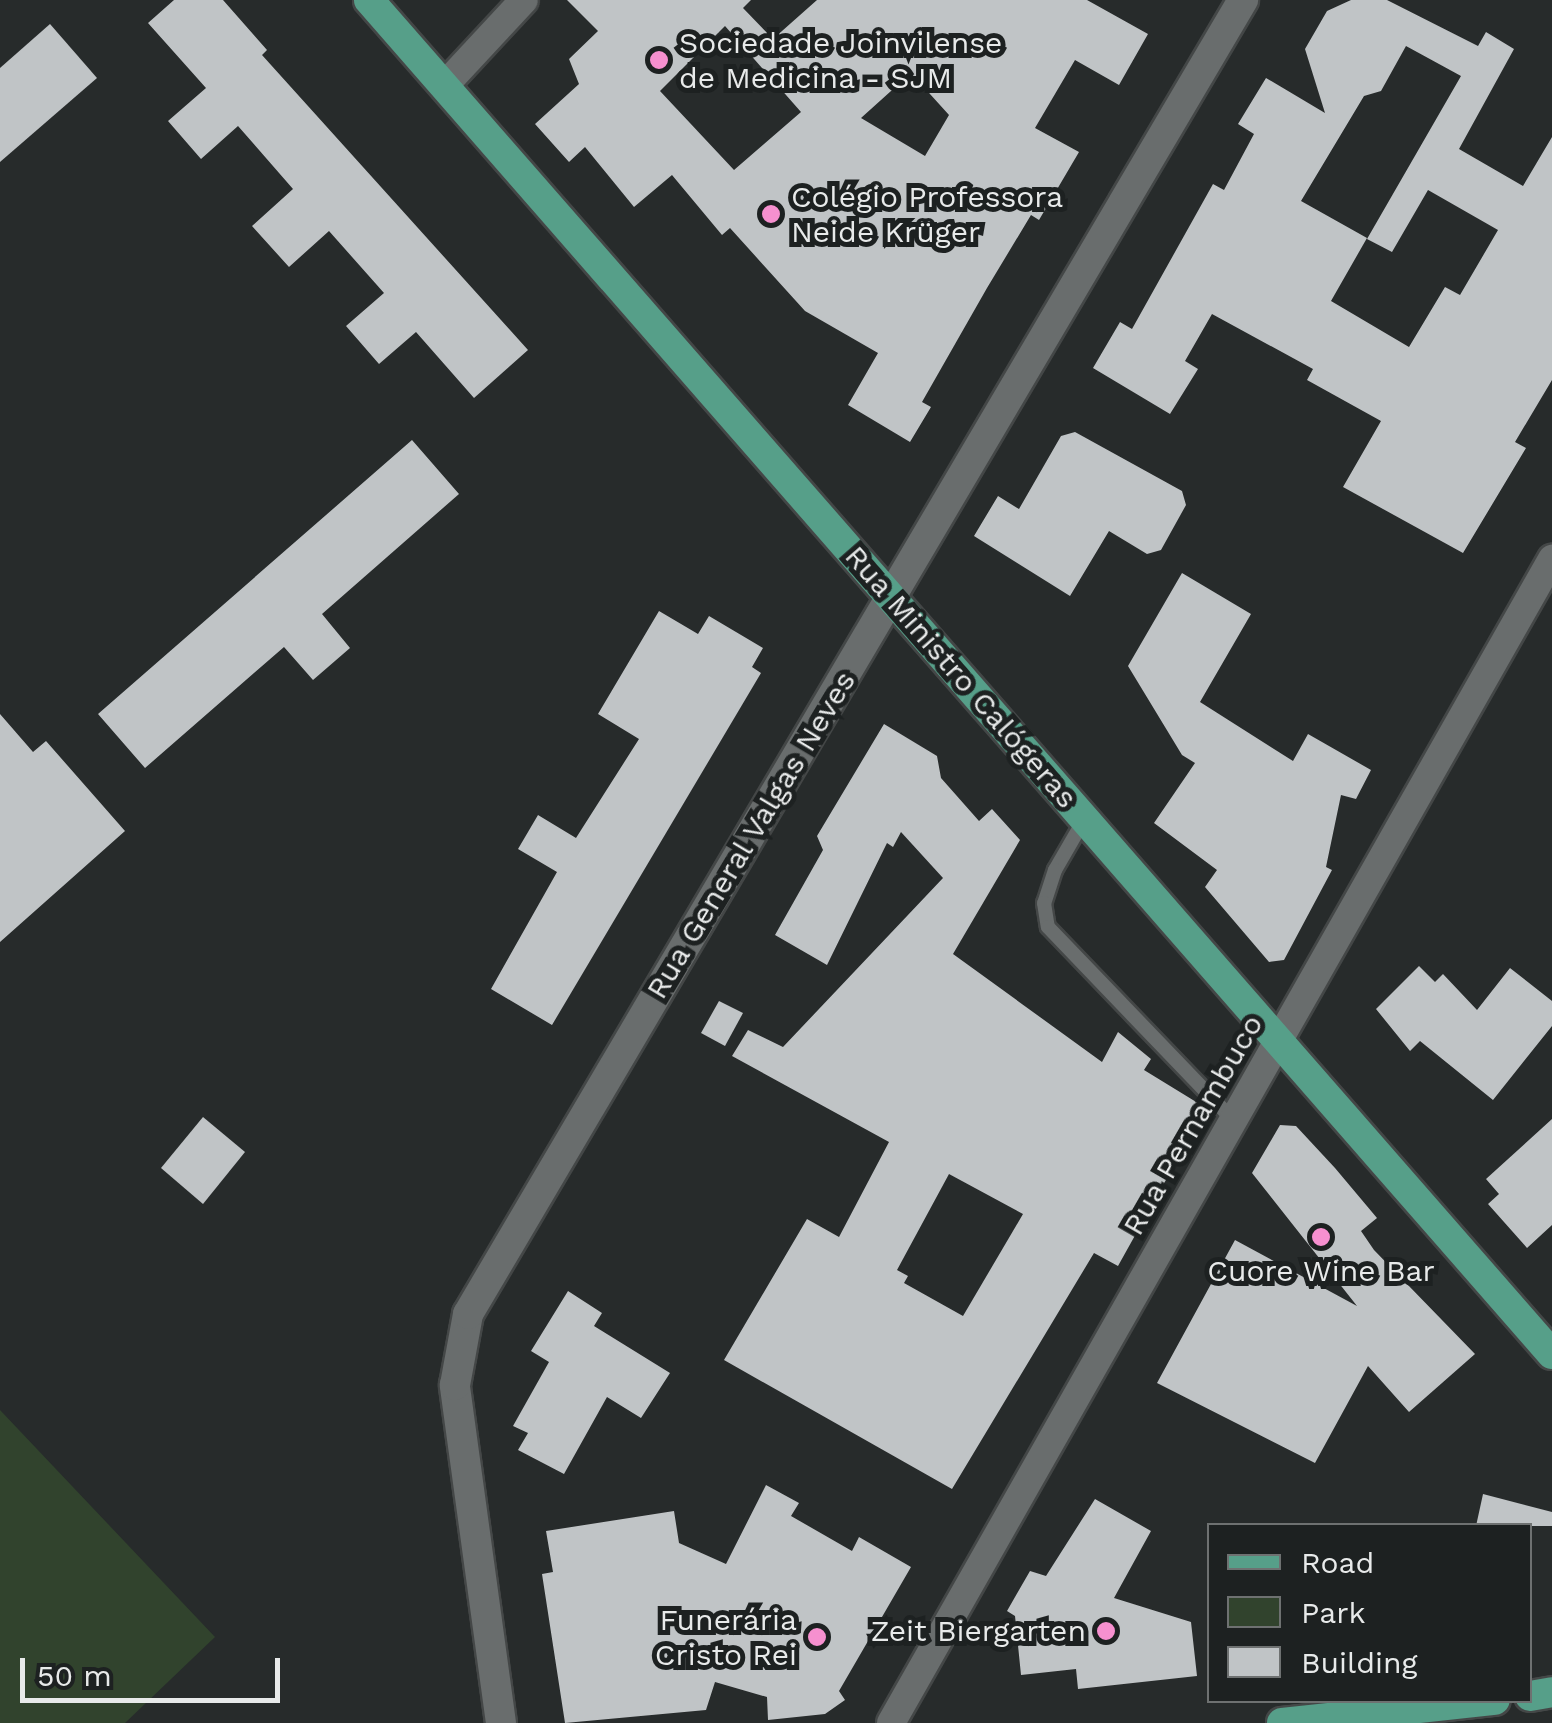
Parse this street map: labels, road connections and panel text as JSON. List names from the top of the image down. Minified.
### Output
{"streets":{"main road":["Rua Ministro Calógeras","Rua General Valgas Neves"],"street":["Rua Pernambuco"]},"crossings":[["Rua Ministro Calógeras","Rua General Valgas Neves"],["Rua Ministro Calógeras","Rua Pernambuco"]],"places":["Sociedade Joinvilense de Medicina - SJM","Colégio Professora Neide Krüger","Cuore Wine Bar","Zeit Biergarten","Funerária Cristo Rei"],"legend":["Road","Park","Building"],"scale_bar":"50 m"}
